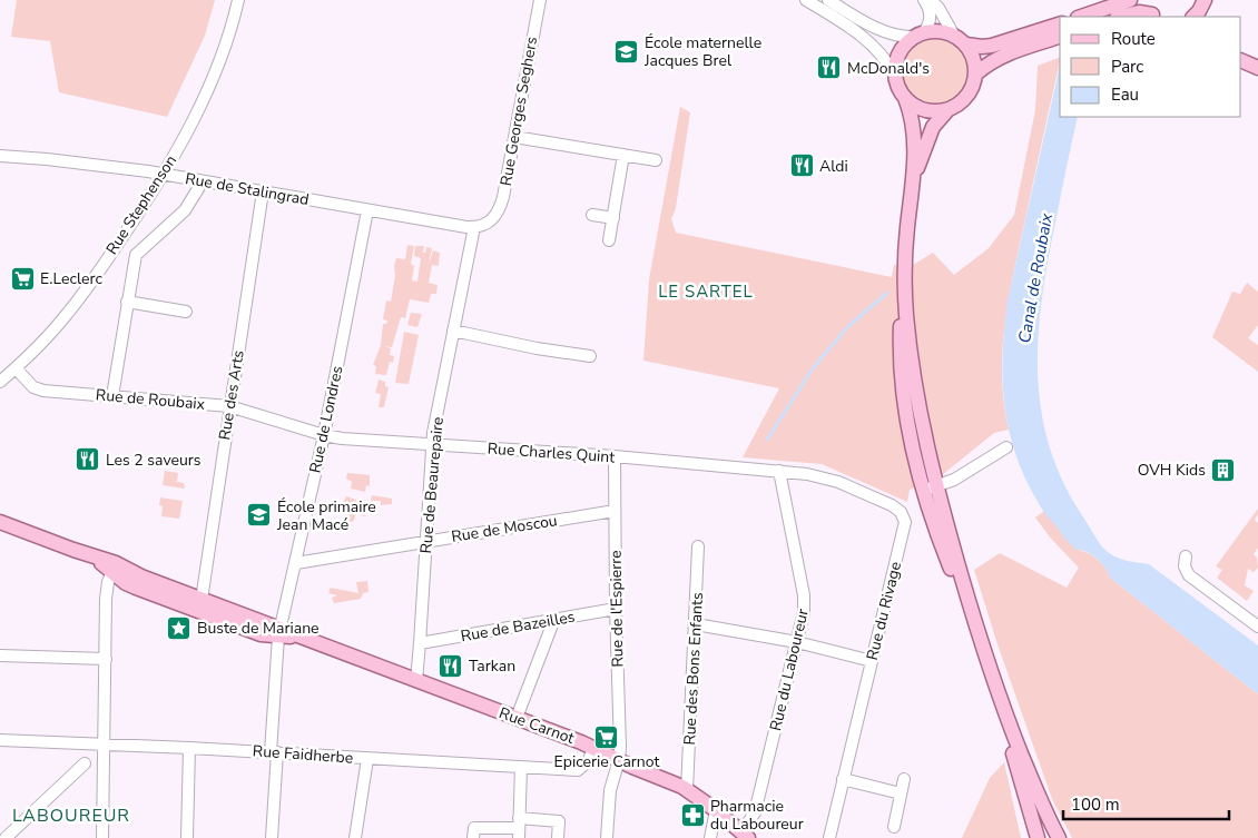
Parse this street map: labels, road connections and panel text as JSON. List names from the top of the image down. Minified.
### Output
{"streets":{"main road":["Rue Carnot"],"street":["Rue Georges Seghers","Rue de Stalingrad","Rue Stephenson","Rue des Arts","Rue de Roubaix","Rue de Londres","Rue Charles Quint","Rue de Beaurepaire","Rue de Moscou","Rue de l'Espierre","Rue du Rivage","Rue de Bazeilles","Rue des Bons Enfants","Rue du Laboureur","Rue Faidherbe"]},"crossings":[["Rue Georges Seghers","Rue de Stalingrad"],["Rue de Stalingrad","Rue Stephenson"],["Rue de Stalingrad","Rue des Arts"],["Rue de Stalingrad","Rue de Londres"],["Rue de Stalingrad","Rue de Beaurepaire"],["Rue Stephenson","Rue de Roubaix"],["Rue des Arts","Rue de Roubaix"],["Rue des Arts","Rue Carnot"],["Rue de Roubaix","Rue de Londres"],["Rue de Roubaix","Rue Charles Quint"],["Rue de Londres","Rue Charles Quint"],["Rue de Londres","Rue de Moscou"],["Rue de Londres","Rue Carnot"],["Rue de Londres","Rue Faidherbe"],["Rue Charles Quint","Rue de Beaurepaire"],["Rue Charles Quint","Rue de l'Espierre"],["Rue Charles Quint","Rue du Rivage"],["Rue Charles Quint","Rue du Laboureur"],["Rue de Beaurepaire","Rue de Moscou"],["Rue de Beaurepaire","Rue de Bazeilles"],["Rue de Beaurepaire","Rue Carnot"],["Rue de Moscou","Rue de l'Espierre"],["Rue de l'Espierre","Rue de Bazeilles"],["Rue de l'Espierre","Rue Carnot"],["Rue du Rivage","Rue du Laboureur"],["Rue des Bons Enfants","Rue Carnot"],["Rue du Laboureur","Rue Carnot"],["Rue Carnot","Rue Faidherbe"]],"districts":["LE SARTEL","LABOUREUR"],"water":["Canal de Roubaix"],"places":{"school or university":["École maternelle Jacques Brel","École primaire Jean Macé"],"restaurant":["McDonald's","Aldi","Les 2 saveurs","Tarkan"],"supermarket":["E.Leclerc","Epicerie Carnot"],"building":["OVH Kids"],"place":["Buste de Mariane"],"pharmacy":["Pharmacie du Laboureur"]},"legend":["Route","Parc","Eau"],"scale_bar":"100 m"}
